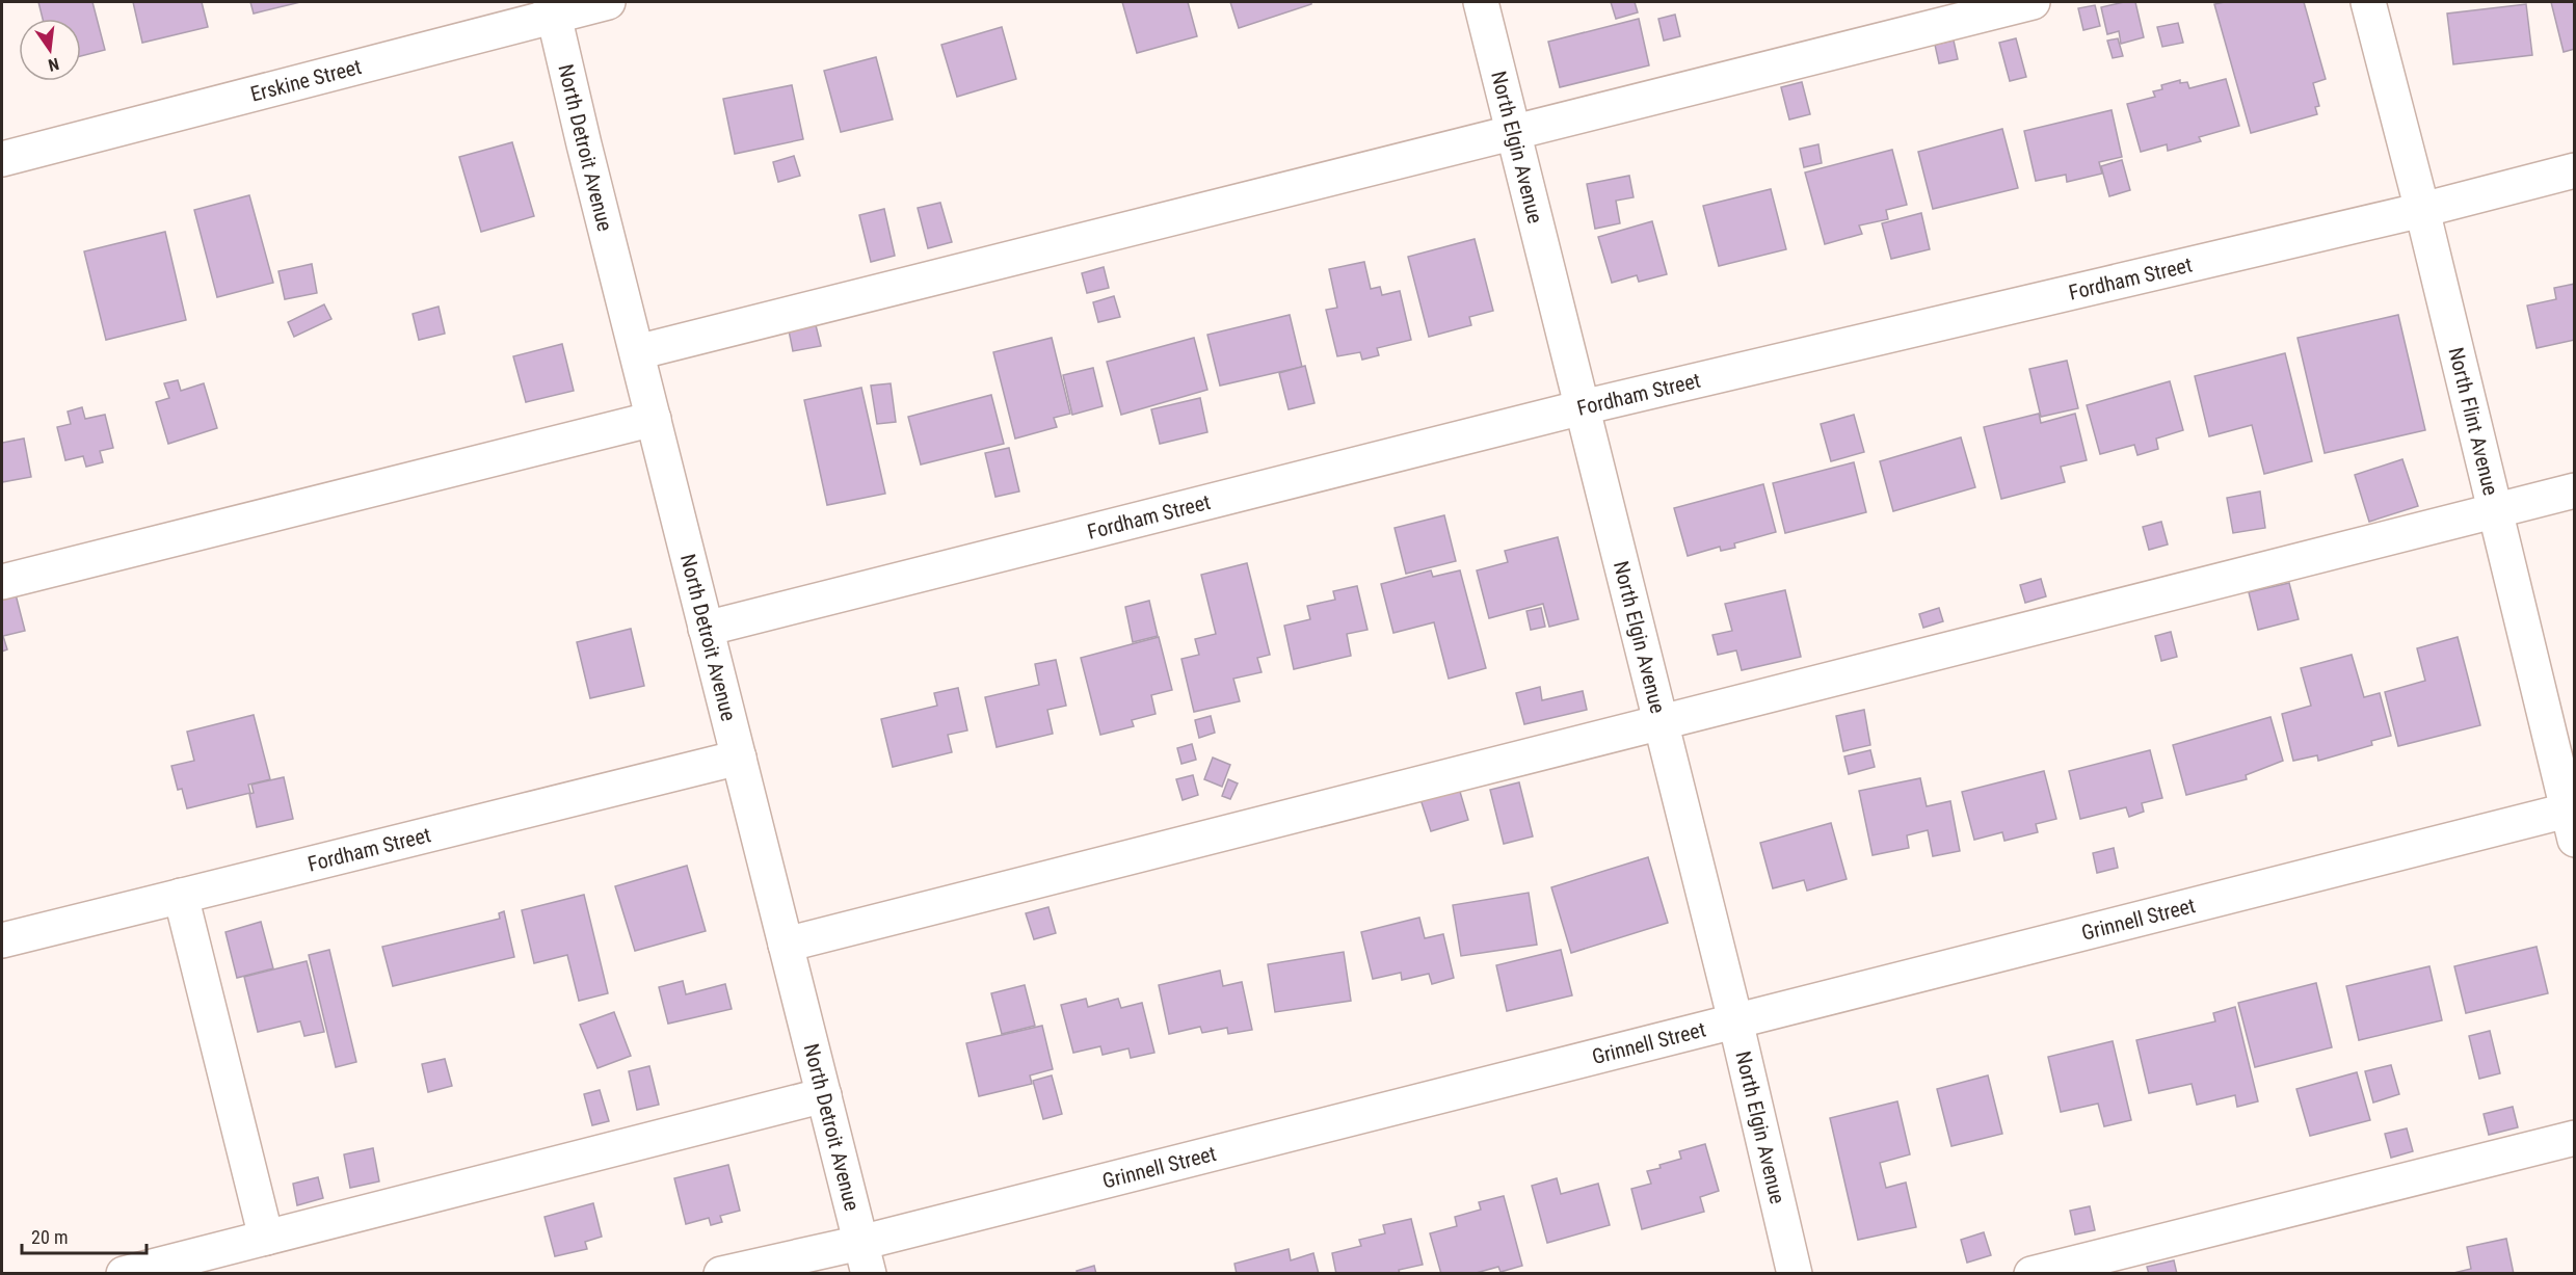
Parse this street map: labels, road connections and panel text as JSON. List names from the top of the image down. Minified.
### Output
{"streets":{"street":["Erskine Street","North Detroit Avenue","North Elgin Avenue","Fordham Street","North Flint Avenue","Grinnell Street"]},"crossings":[["Erskine Street","North Detroit Avenue"],["North Detroit Avenue","Fordham Street"],["North Detroit Avenue","Grinnell Street"],["North Elgin Avenue","Fordham Street"],["North Elgin Avenue","Grinnell Street"],["Fordham Street","North Flint Avenue"],["North Flint Avenue","Grinnell Street"]],"scale_bar":"20 m","north":"bottom"}
